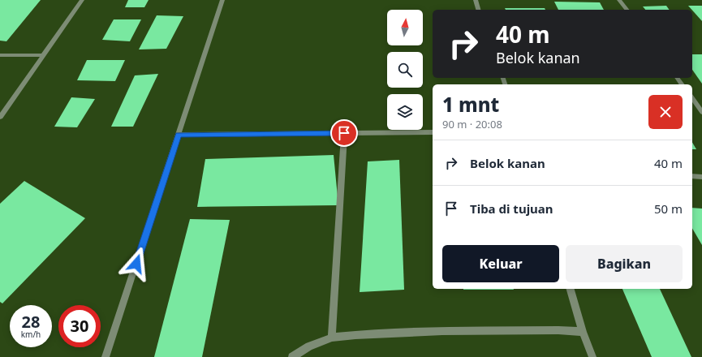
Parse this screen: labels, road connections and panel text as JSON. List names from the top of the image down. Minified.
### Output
{"north":"top","page":{"turn":["40 m","Belok kanan"],"heading":["1 mnt","90 m · 20:08"],"list":[{"name":"Belok kanan","value":"40 m"},{"name":"Tiba di tujuan","value":"50 m"}],"buttons":["Keluar","Bagikan"],"speed":"28 km/h","limit":"30"}}
